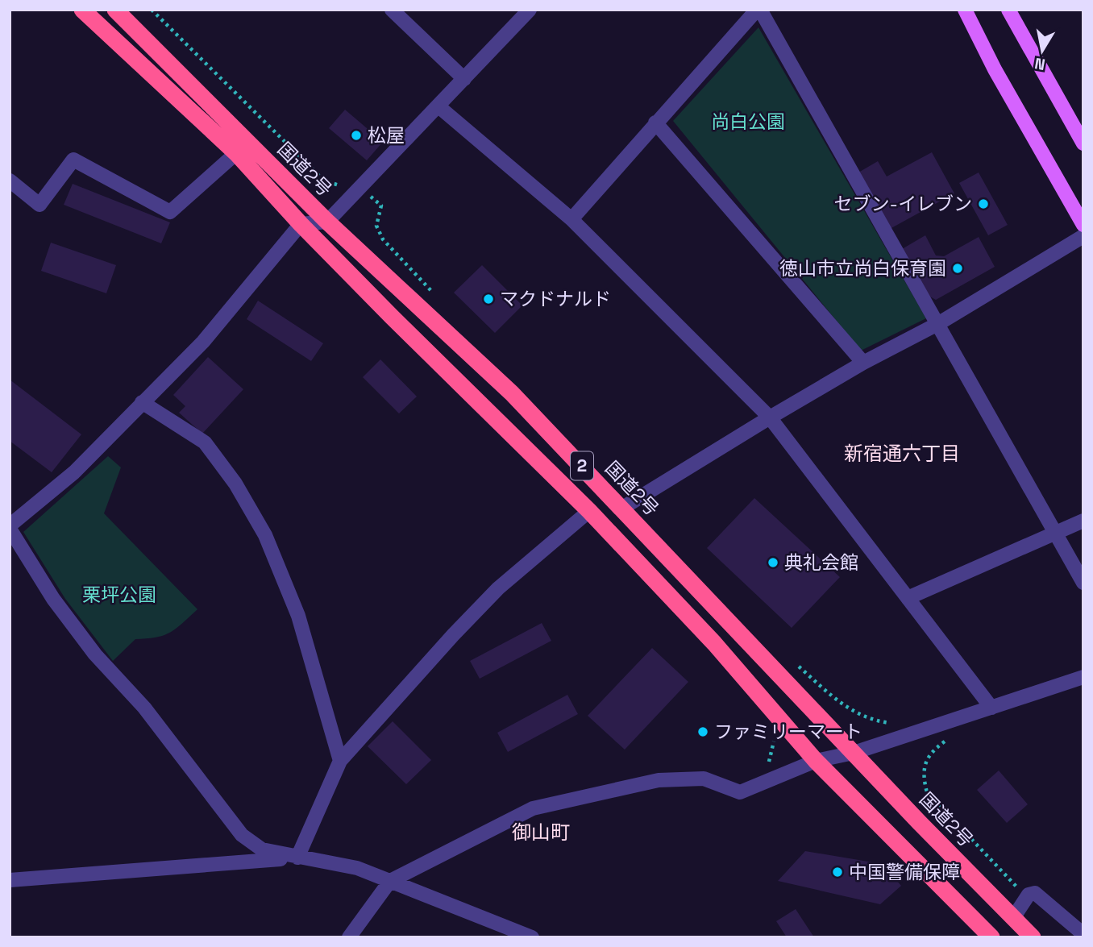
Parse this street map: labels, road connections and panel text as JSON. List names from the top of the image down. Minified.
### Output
{"streets":{"highway":["国道2号","2"]},"districts":["新宿通六丁目","御山町"],"parks":["尚白公園","栗坪公園"],"places":["松屋","セブン-イレブン","徳山市立尚白保育園","マクドナルド","典礼会館","ファミリーマート","中国警備保障"],"north":"bottom"}
